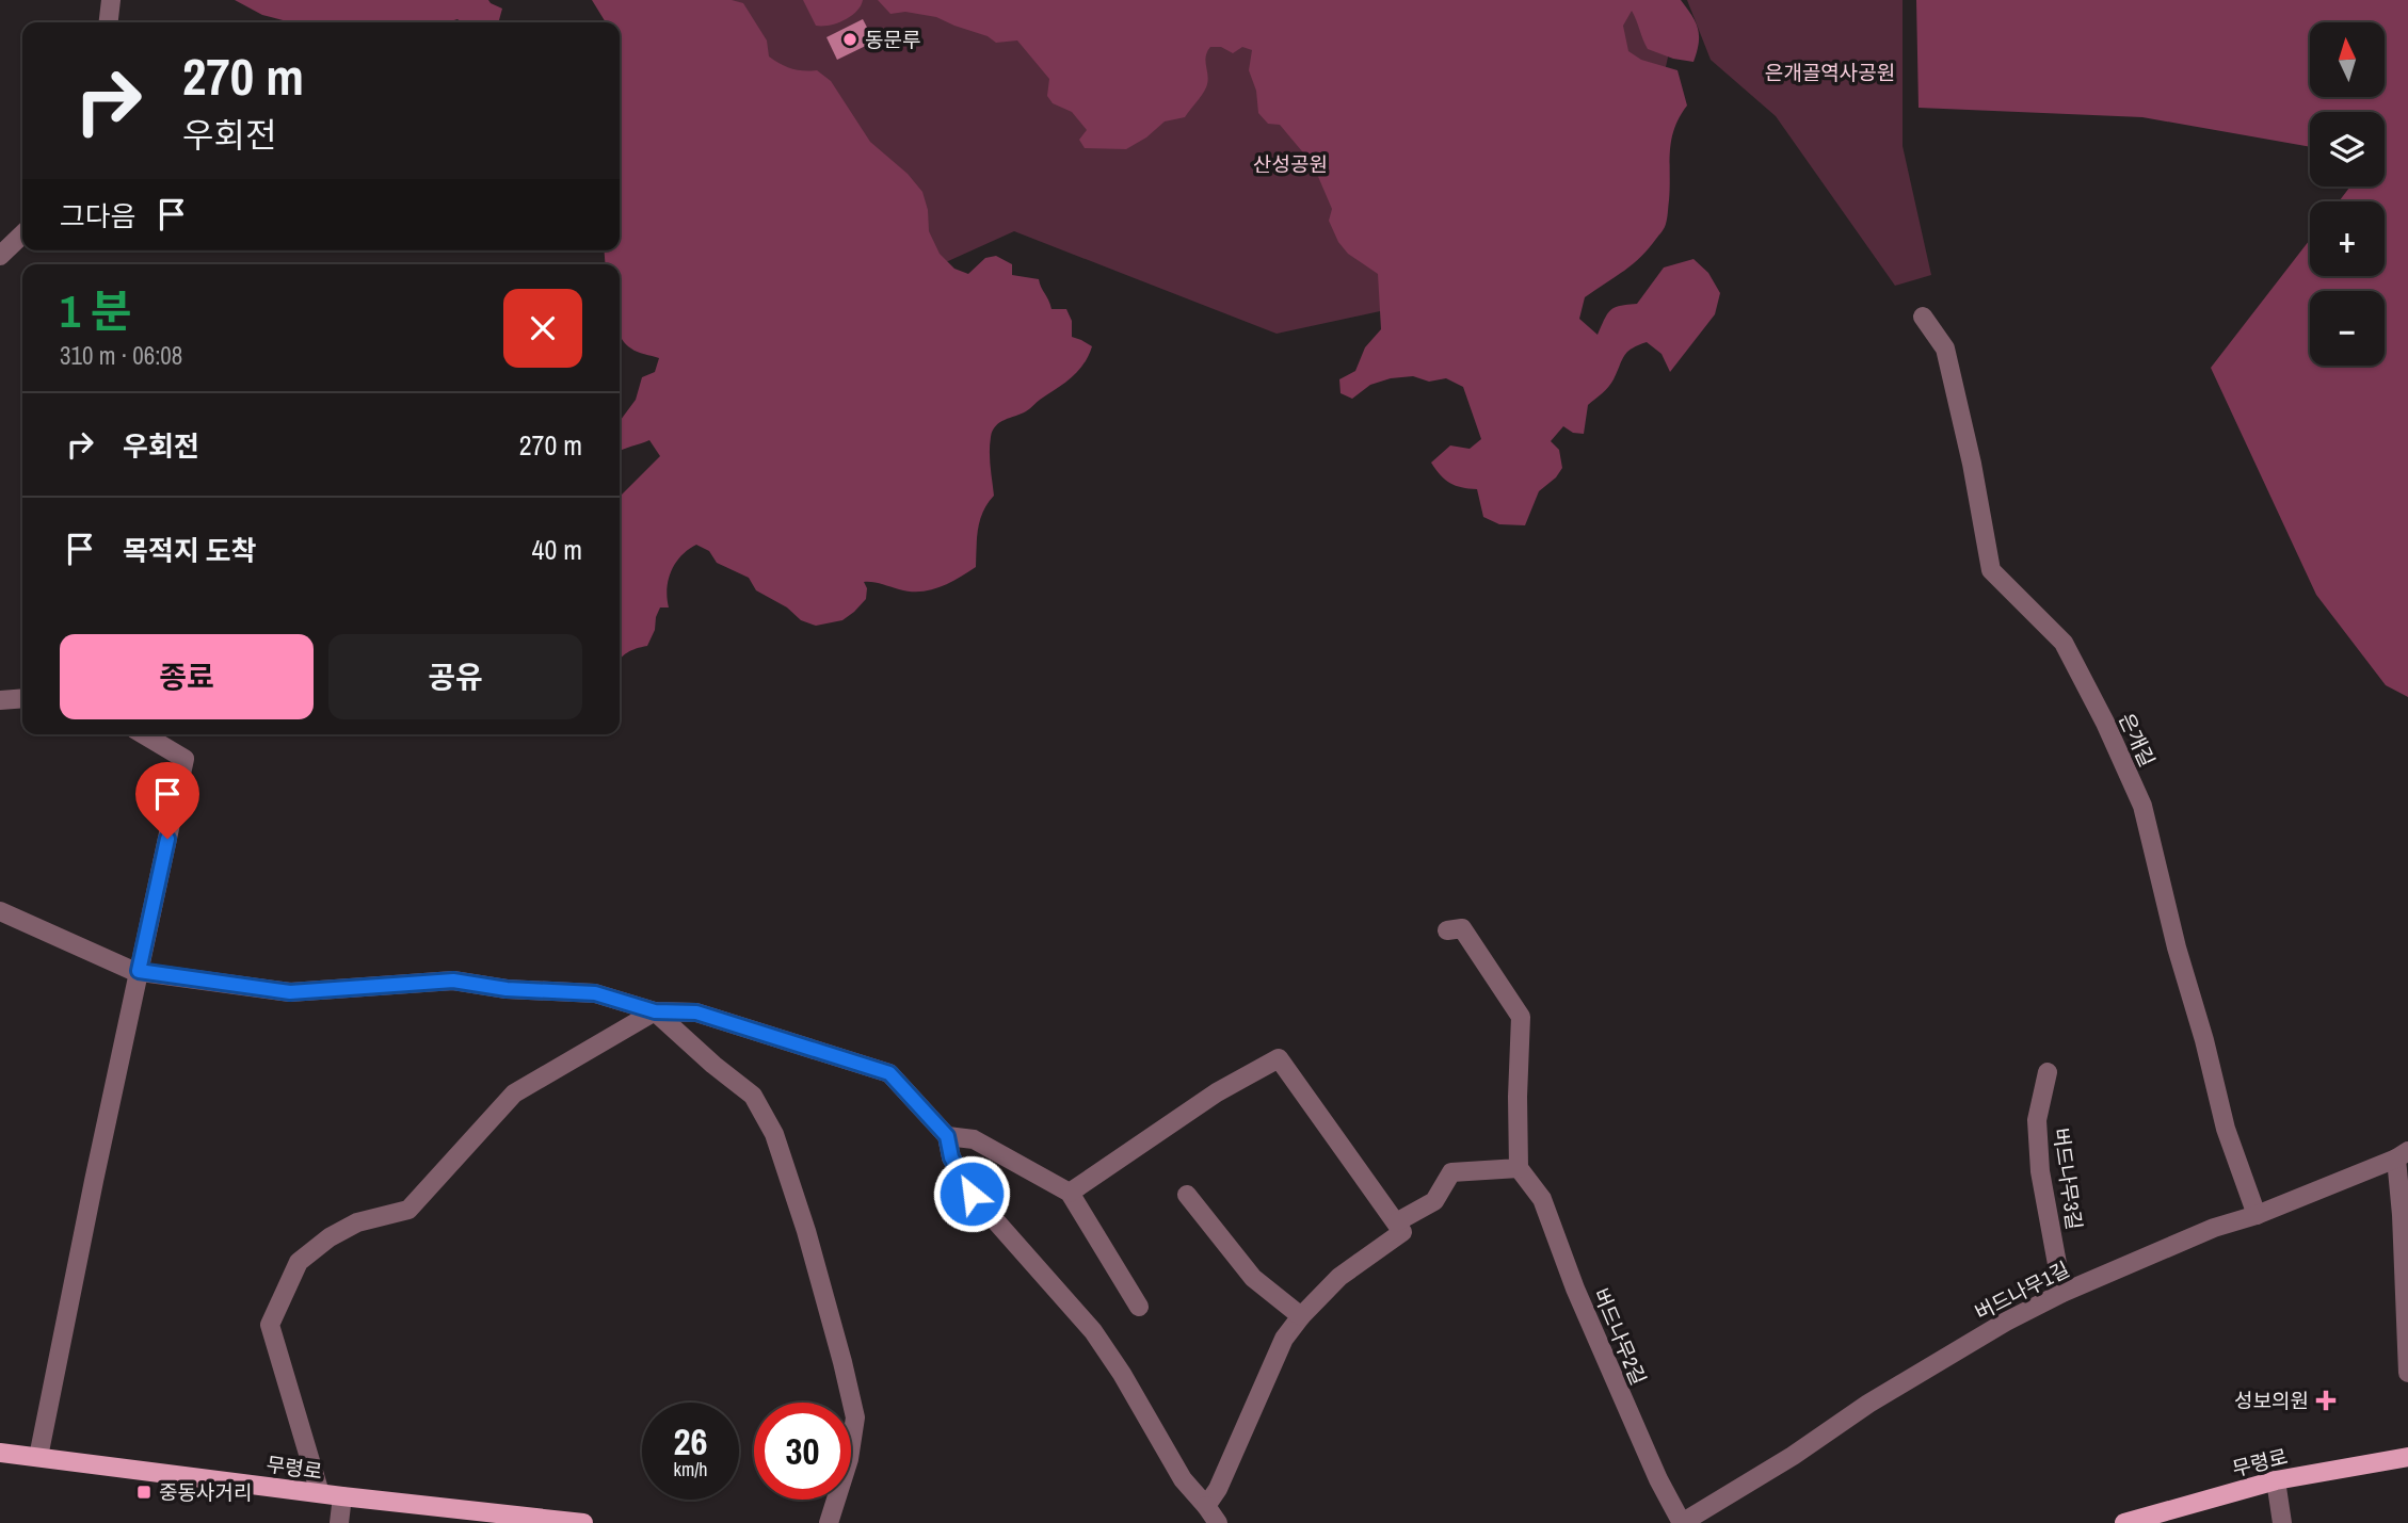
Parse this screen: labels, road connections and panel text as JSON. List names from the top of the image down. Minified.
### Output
{"streets":{"main road":["무령로"],"street":["은개길","버드나무3길","버드나무1길","버드나무2길"]},"crossings":[["은개길","버드나무1길"],["버드나무3길","버드나무1길"],["버드나무1길","버드나무2길"]],"parks":["은개골역사공원","산성공원"],"places":{"other":["동문루"],"health":["성보의원"],"transit":["중동사거리"]},"north":"top","page":{"map_buttons":["+","−"],"turn":["270 m","우회전"],"then":"그다음","heading":["1 분","310 m · 06:08"],"list":[{"name":"우회전","value":"270 m"},{"name":"목적지 도착","value":"40 m"}],"buttons":["종료","공유"],"speed":"26 km/h","limit":"30"}}
